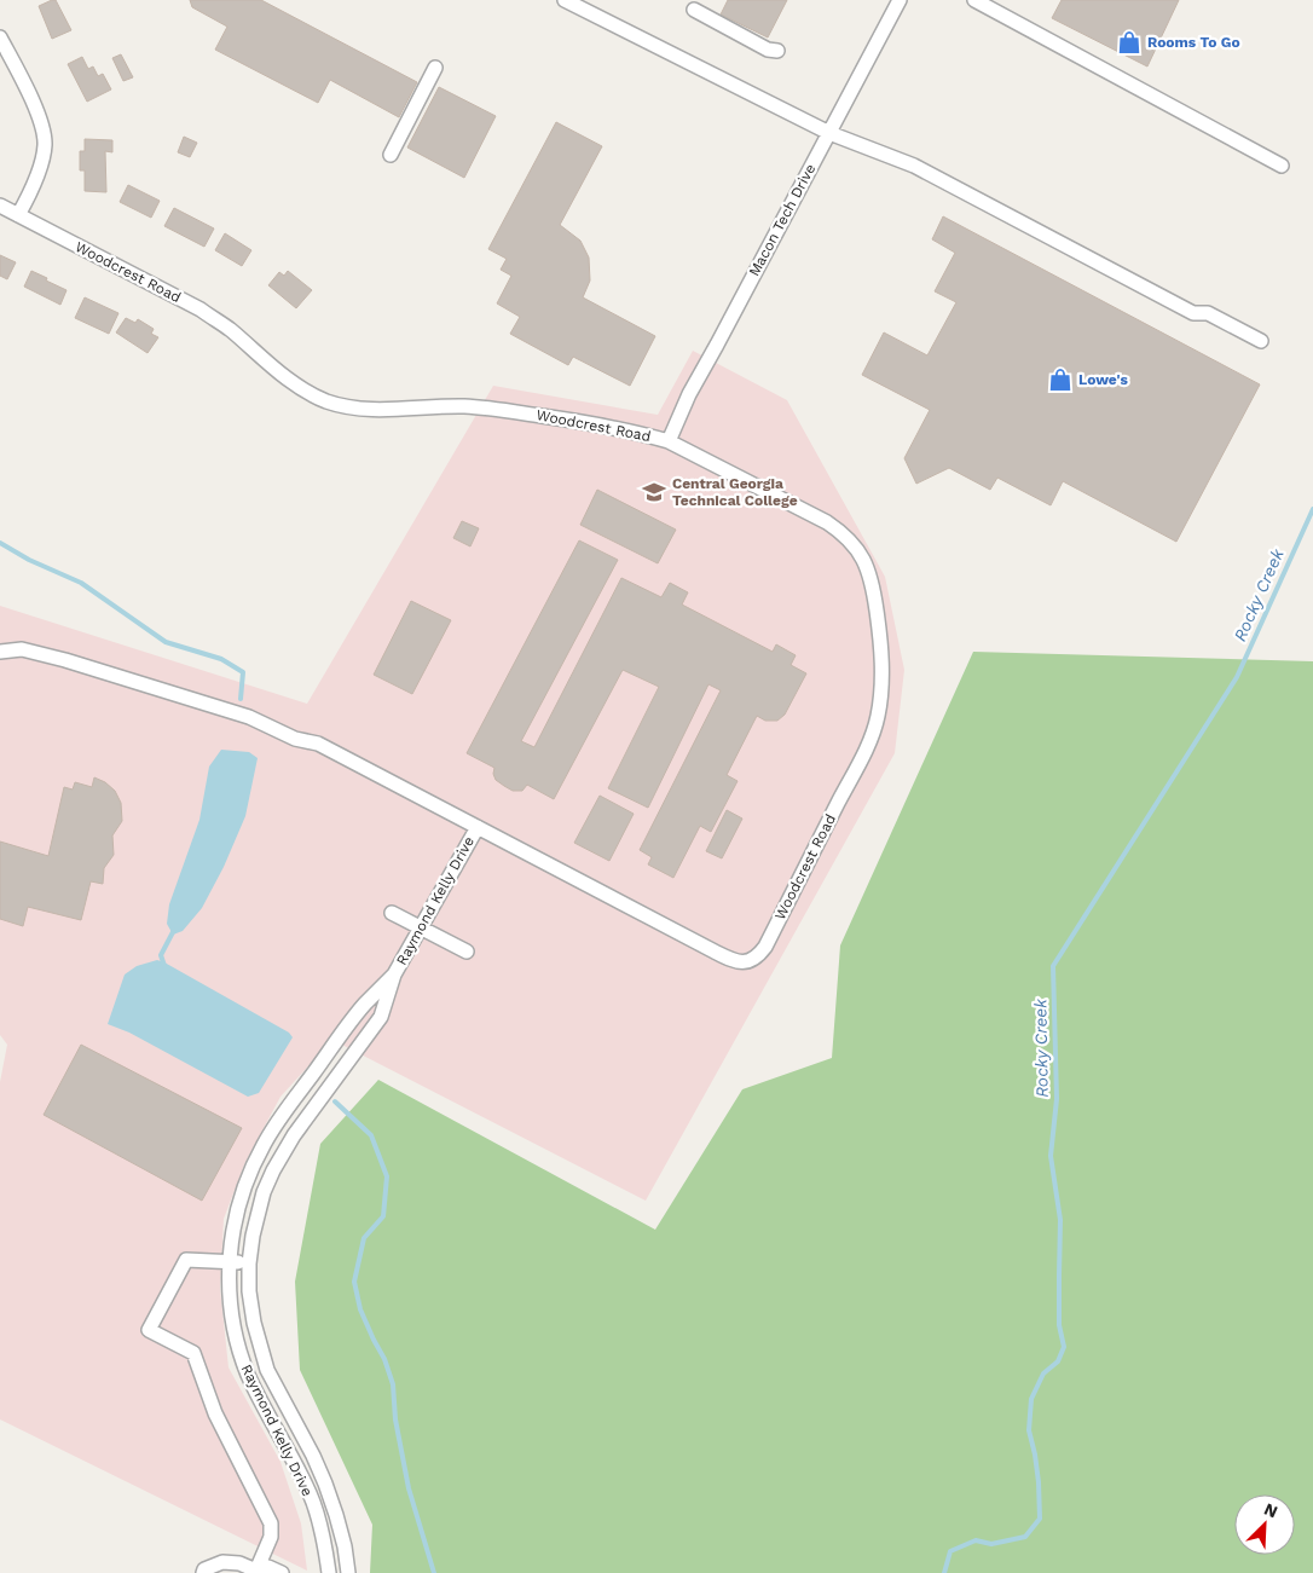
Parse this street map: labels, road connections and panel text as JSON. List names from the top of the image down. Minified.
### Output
{"streets":{"street":["Macon Tech Drive","Woodcrest Road","Raymond Kelly Drive"]},"crossings":[["Macon Tech Drive","Woodcrest Road"],["Woodcrest Road","Raymond Kelly Drive"]],"water":["Rocky Creek"],"places":{"shop":["Rooms To Go","Lowe's"],"school or university":["Central Georgia Technical College"]},"north":"top right"}
